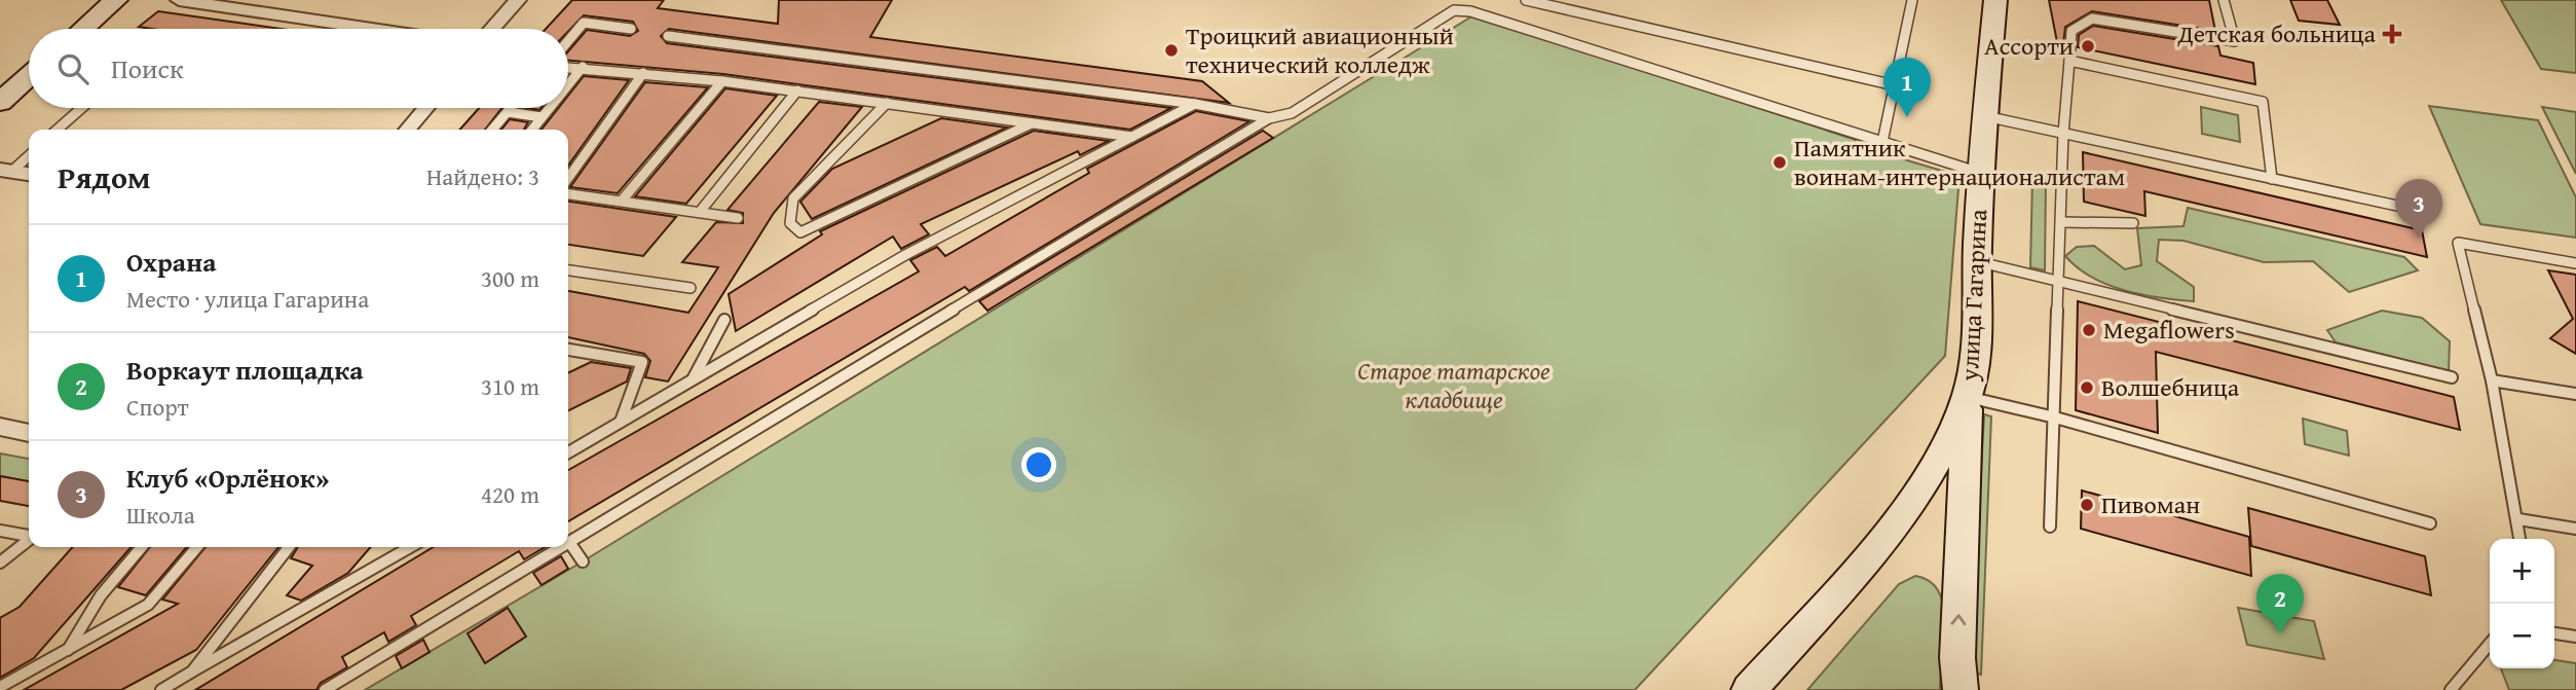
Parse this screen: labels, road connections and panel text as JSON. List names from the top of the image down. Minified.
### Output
{"streets":{"main road":["улица Гагарина"]},"parks":["Старое татарское кладбище"],"places":{"health":["Детская больница"],"other":["Ассорти","Троицкий авиационный технический колледж","Памятник воинам-интернационалистам","Megaflowers","Волшебница","Пивоман"]},"page":{"search":"Поиск","pins":["1","3","2"],"heading":["Рядом","Найдено: 3"],"list":[{"mark":"1","name":"Охрана","note":"Место · улица Гагарина","value":"300 m"},{"mark":"2","name":"Воркаут площадка","note":"Спорт","value":"310 m"},{"mark":"3","name":"Клуб «Орлёнок»","note":"Школа","value":"420 m"}],"map_buttons":["+","−"]}}
